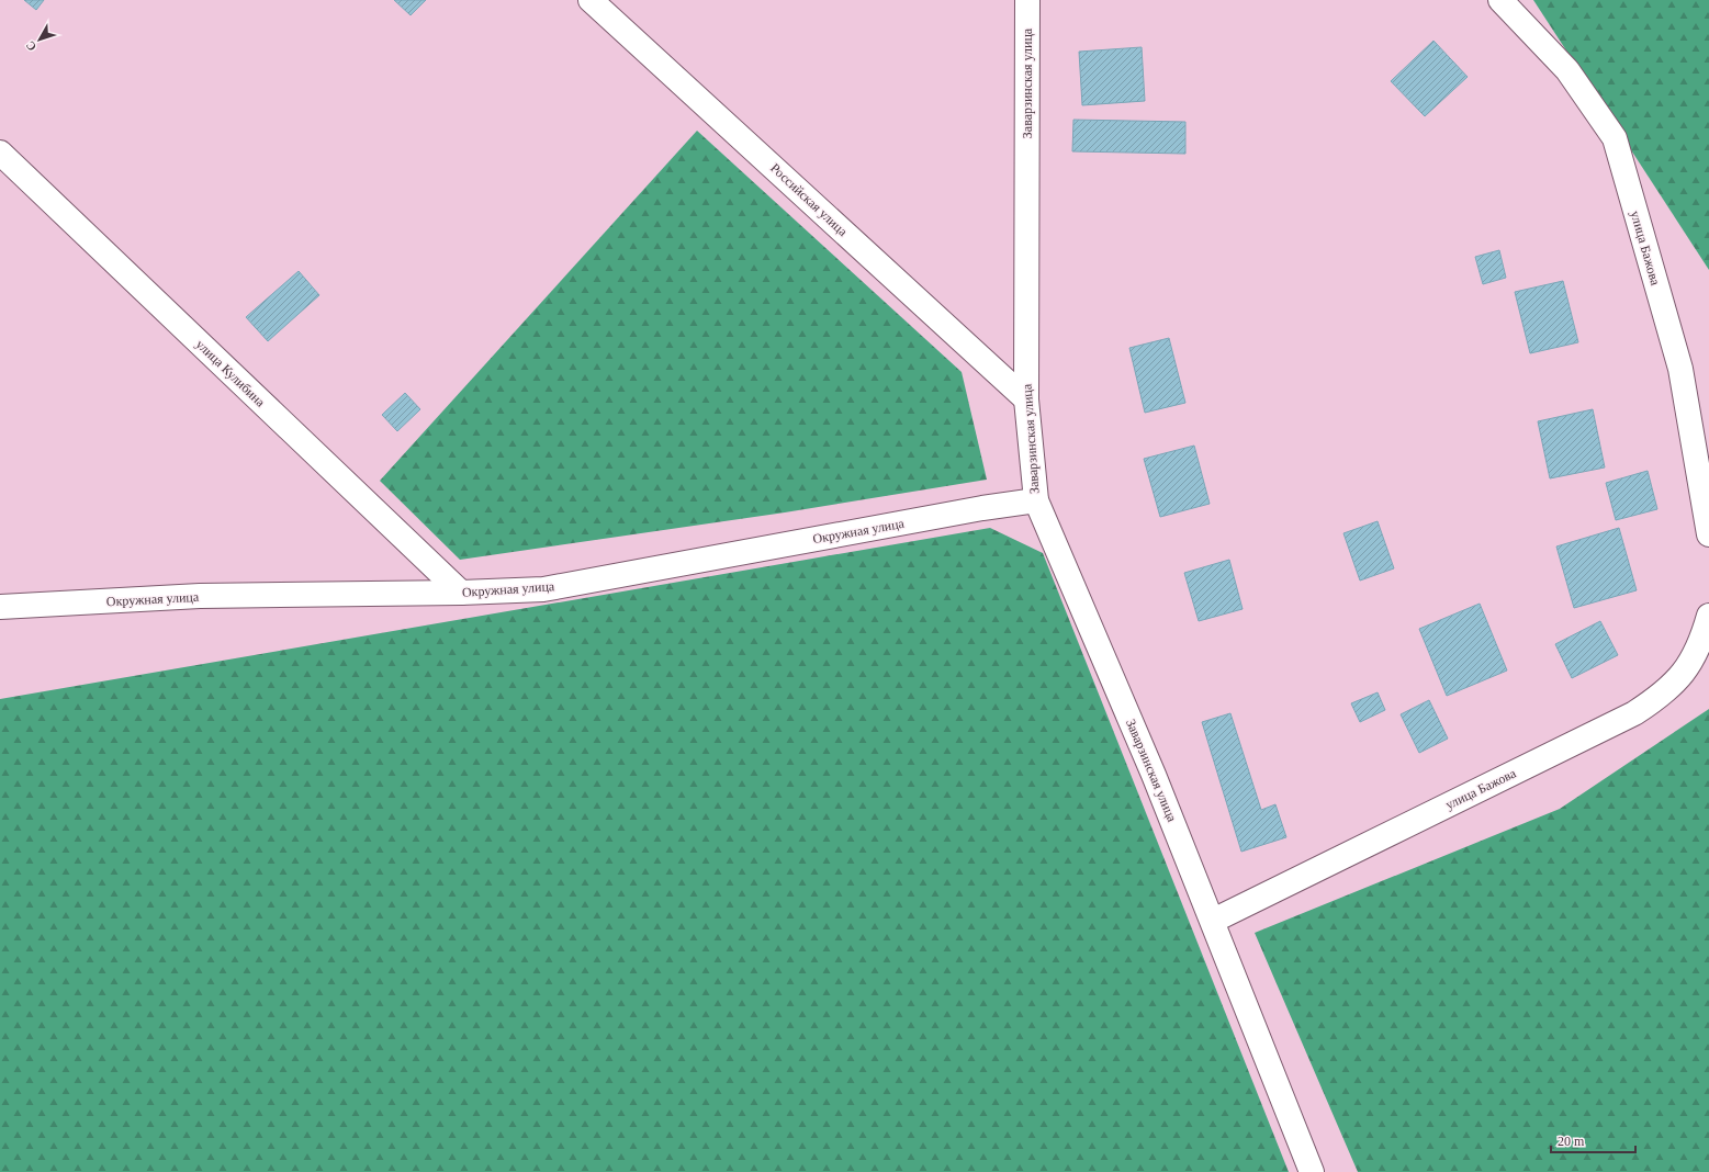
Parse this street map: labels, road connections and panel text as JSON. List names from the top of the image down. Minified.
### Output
{"streets":{"street":["Заварзинская улица","Российская улица","улица Бажова","улица Кулибина","Окружная улица"]},"crossings":[["Заварзинская улица","Российская улица"],["Заварзинская улица","улица Бажова"],["Заварзинская улица","Окружная улица"],["улица Кулибина","Окружная улица"]],"scale_bar":"20 m","north":"bottom left"}
